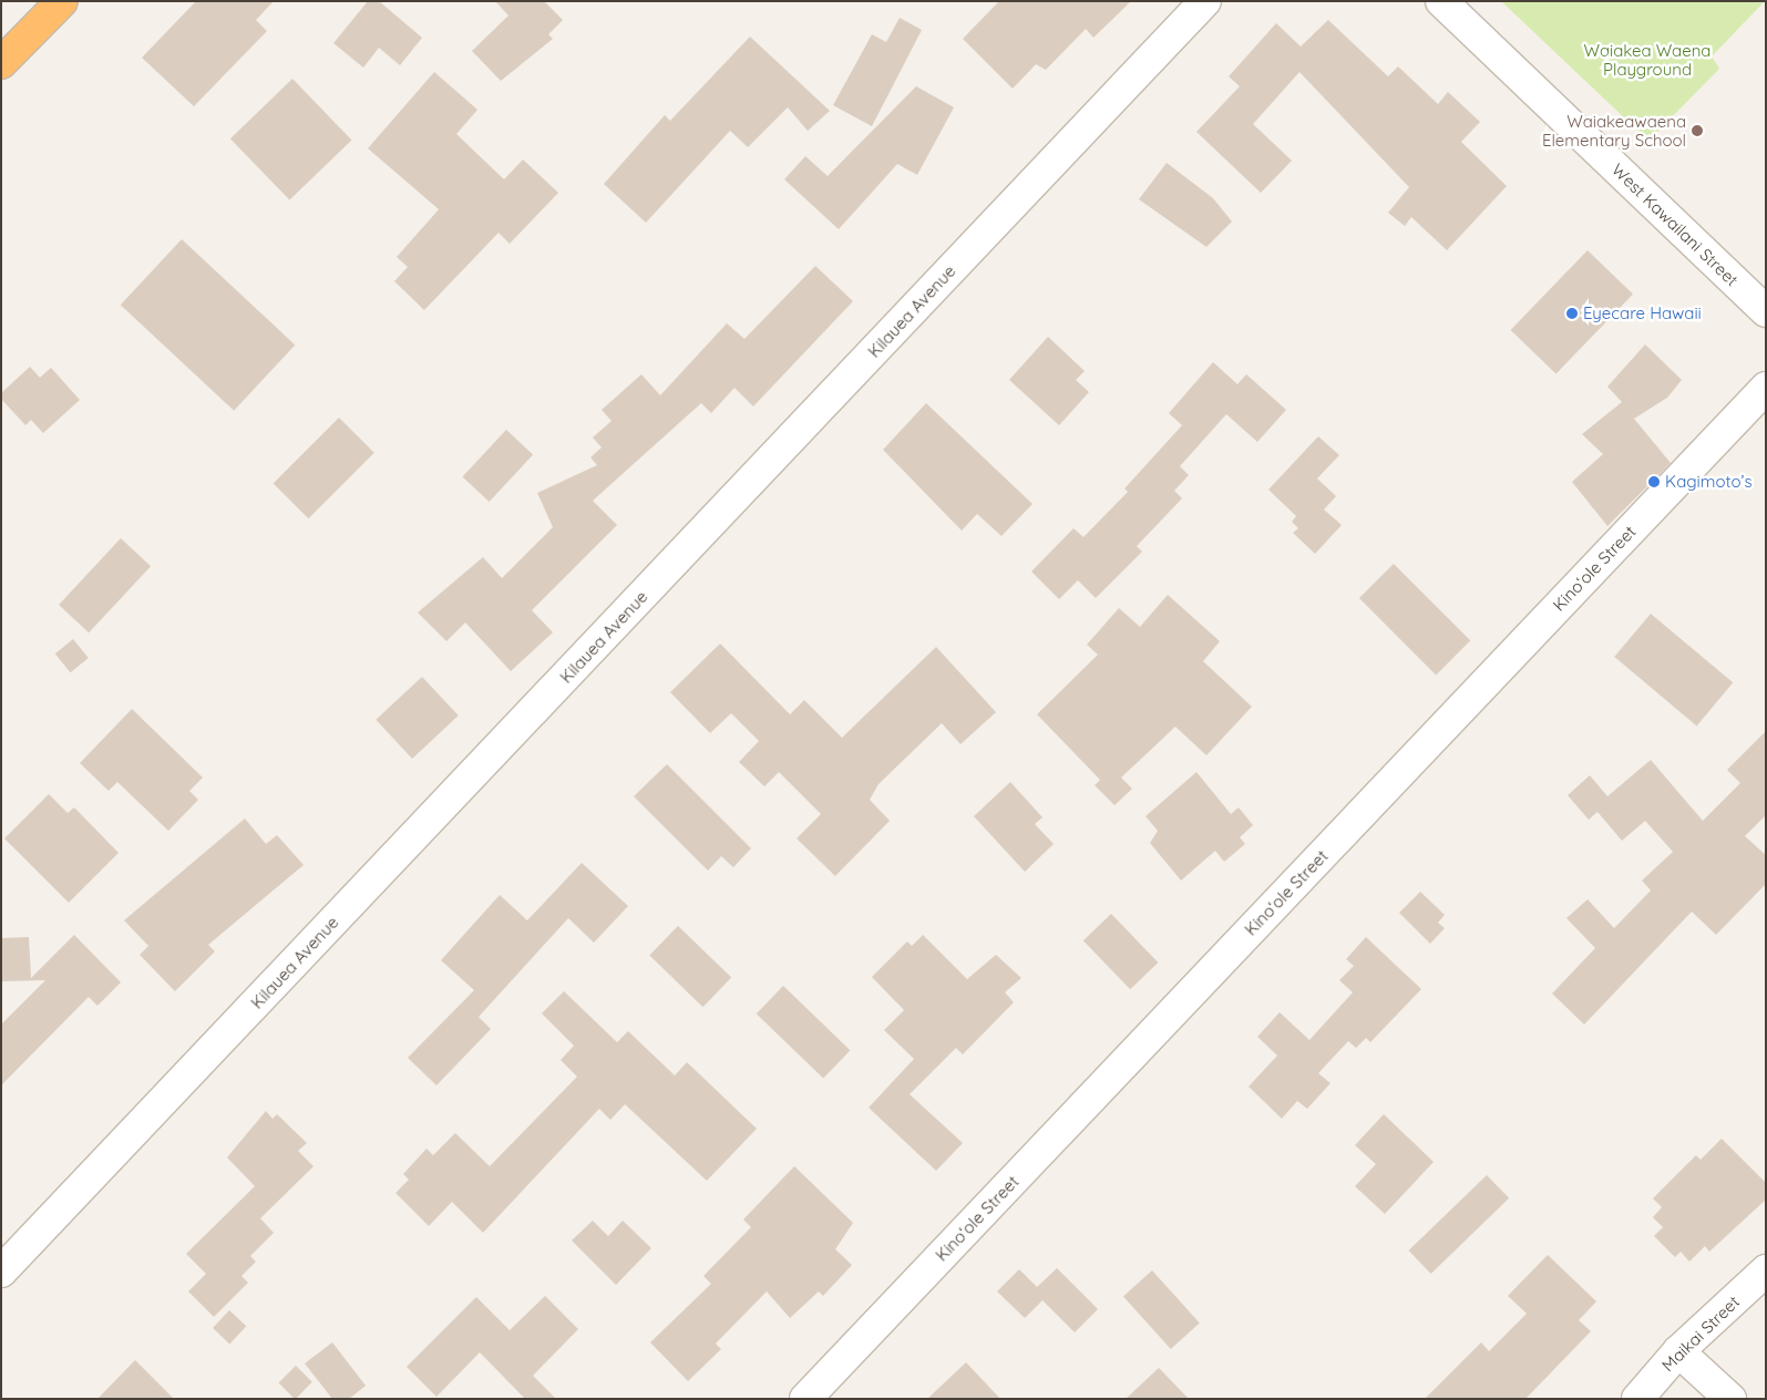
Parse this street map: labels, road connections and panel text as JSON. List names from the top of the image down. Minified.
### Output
{"streets":{"street":["West Kawailani Street","Kilauea Avenue","Kinoʻole Street","Maikai Street"]},"parks":["Waiakea Waena Playground"],"places":["Waiakeawaena Elementary School","Eyecare Hawaii","Kagimoto’s"]}
